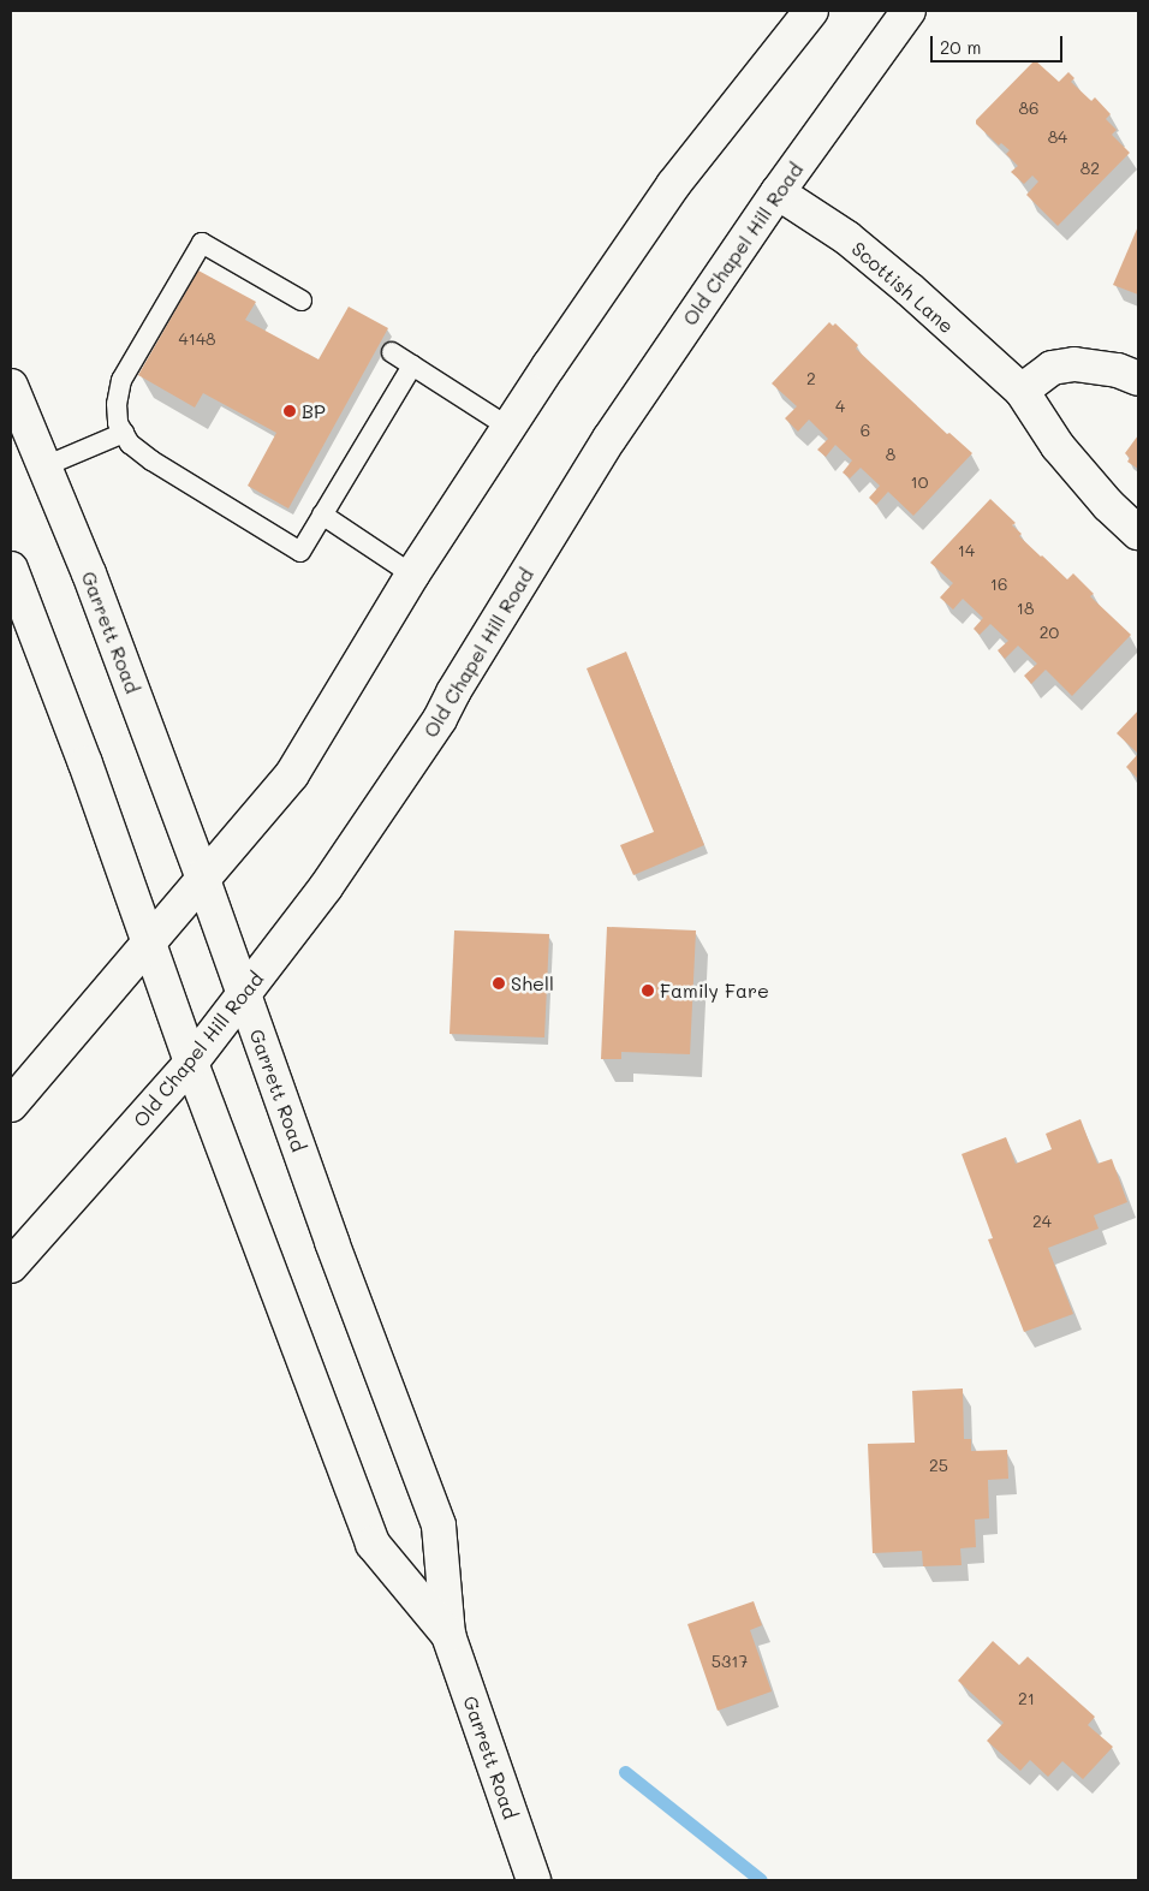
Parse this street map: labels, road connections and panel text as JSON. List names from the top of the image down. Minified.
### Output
{"streets":{"street":["Old Chapel Hill Road","Scottish Lane","Garrett Road"]},"crossings":[["Old Chapel Hill Road","Scottish Lane"],["Old Chapel Hill Road","Garrett Road"]],"places":["BP","Shell","Family Fare"],"house_numbers":["86","84","82","4148","2","4","6","8","10","14","16","18","20","24","25","5317","21"],"scale_bar":"20 m"}
